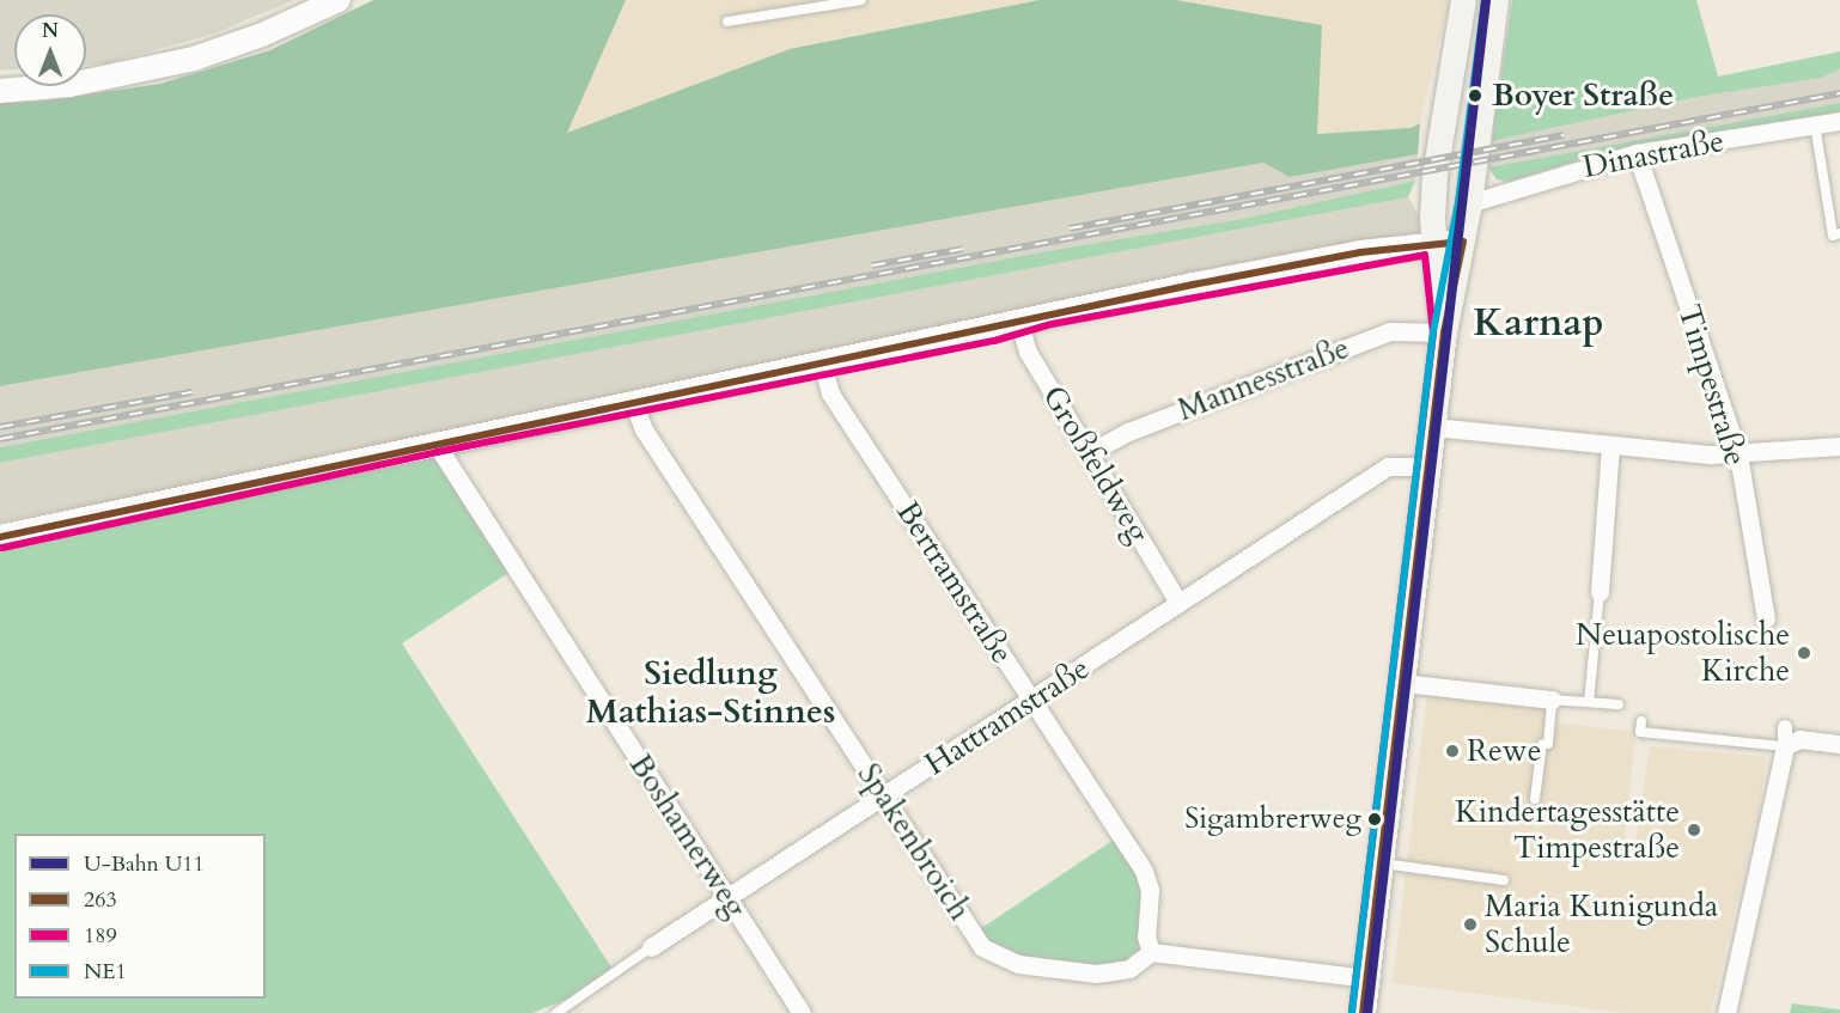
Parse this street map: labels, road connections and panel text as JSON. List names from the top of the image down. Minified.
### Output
{"streets":{"street":["Dinastraße","Mannesstraße","Timpestraße","Großfeldweg","Bertramstraße","Hattramstraße","Boshamerweg","Spakenbroich"]},"crossings":[["Dinastraße","Timpestraße"],["Mannesstraße","Großfeldweg"],["Großfeldweg","Hattramstraße"],["Bertramstraße","Hattramstraße"],["Bertramstraße","Spakenbroich"],["Hattramstraße","Boshamerweg"],["Hattramstraße","Spakenbroich"]],"districts":["Karnap","Siedlung Mathias-Stinnes"],"places":["Boyer Straße","Neuapostolische Kirche","Rewe","Sigambrerweg","Kindertagesstätte Timpestraße","Maria Kunigunda Schule"],"lines":["metro line U11","transit line NE1","transit line 263","transit line 189"],"legend":["U-Bahn U11","263","189","NE1"],"north":"top"}
